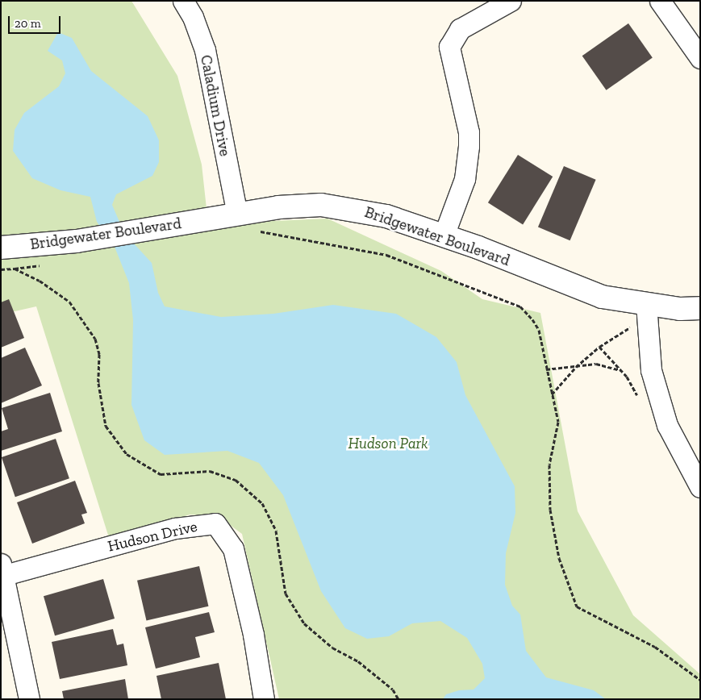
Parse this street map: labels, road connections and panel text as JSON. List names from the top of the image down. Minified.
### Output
{"streets":{"street":["Caladium Drive","Bridgewater Boulevard","Hudson Drive"]},"crossings":[["Caladium Drive","Bridgewater Boulevard"]],"parks":["Hudson Park"],"scale_bar":"20 m"}
